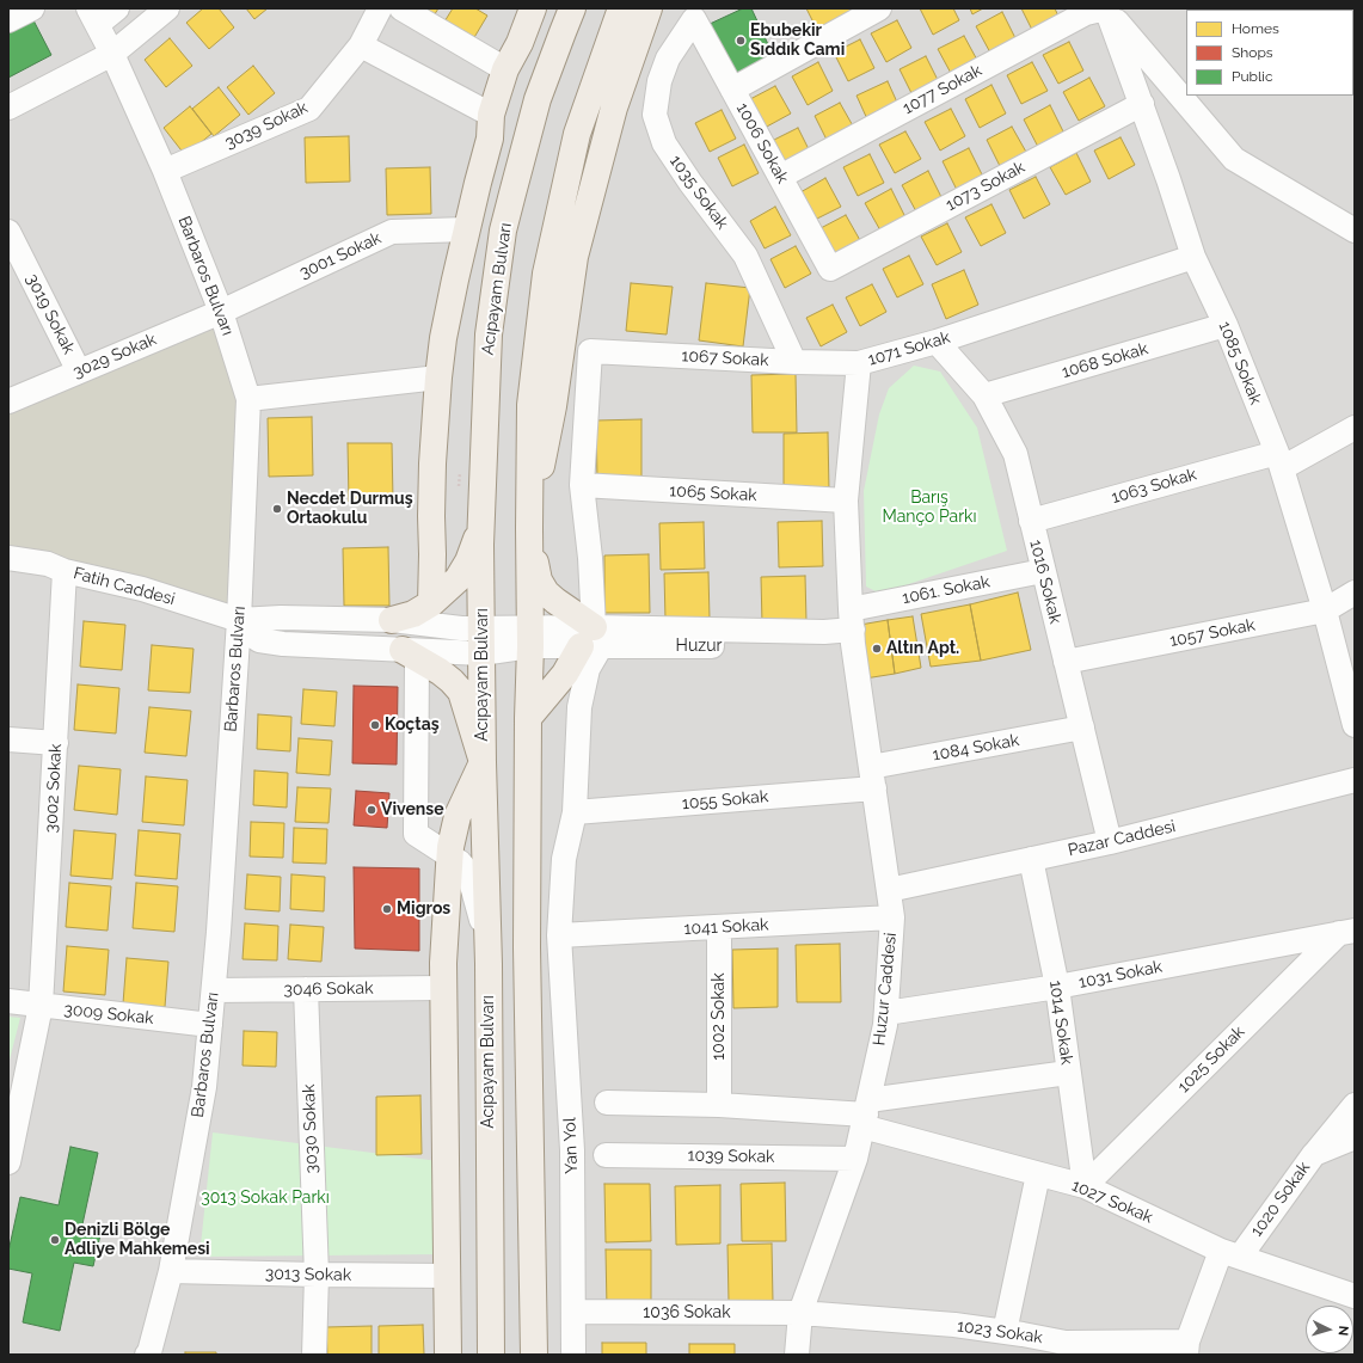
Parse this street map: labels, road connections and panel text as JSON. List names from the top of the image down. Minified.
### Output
{"streets":{"main road":["Acıpayam Bulvarı"],"street":["1077 Sokak","3039 Sokak","1006 Sokak","1073 Sokak","1035 Sokak","3001 Sokak","Barbaros Bulvarı","3019 Sokak","1071 Sokak","3029 Sokak","1067 Sokak","1068 Sokak","1085 Sokak","1063 Sokak","1065 Sokak","1016 Sokak","Fatih Caddesi","1061. Sokak","1057 Sokak","Huzur","1084 Sokak","3002 Sokak","1055 Sokak","Pazar Caddesi","1041 Sokak","1031 Sokak","3046 Sokak","Huzur Caddesi","3009 Sokak","1002 Sokak","1014 Sokak","1025 Sokak","3030 Sokak","Yan Yol","1039 Sokak","1020 Sokak","1027 Sokak","3013 Sokak","1036 Sokak","1023 Sokak"]},"crossings":[["1077 Sokak","1006 Sokak"],["1077 Sokak","1085 Sokak"],["3039 Sokak","Barbaros Bulvarı"],["1006 Sokak","1073 Sokak"],["1006 Sokak","1035 Sokak"],["1073 Sokak","1085 Sokak"],["1035 Sokak","1067 Sokak"],["3001 Sokak","Barbaros Bulvarı"],["3001 Sokak","3029 Sokak"],["Barbaros Bulvarı","3029 Sokak"],["Barbaros Bulvarı","Fatih Caddesi"],["Barbaros Bulvarı","3046 Sokak"],["Barbaros Bulvarı","3009 Sokak"],["Barbaros Bulvarı","3013 Sokak"],["Acıpayam Bulvarı","Huzur"],["3019 Sokak","3029 Sokak"],["1071 Sokak","1067 Sokak"],["1071 Sokak","1085 Sokak"],["1071 Sokak","1065 Sokak"],["1071 Sokak","1016 Sokak"],["1071 Sokak","1061. Sokak"],["1071 Sokak","Huzur"],["1071 Sokak","Huzur Caddesi"],["1067 Sokak","1065 Sokak"],["1068 Sokak","1085 Sokak"],["1068 Sokak","1016 Sokak"],["1085 Sokak","1063 Sokak"],["1085 Sokak","1057 Sokak"],["1063 Sokak","1016 Sokak"],["1016 Sokak","1061. Sokak"],["1016 Sokak","1057 Sokak"],["1016 Sokak","1084 Sokak"],["1016 Sokak","Pazar Caddesi"],["Fatih Caddesi","3002 Sokak"],["1061. Sokak","Huzur"],["1061. Sokak","Huzur Caddesi"],["Huzur","Huzur Caddesi"],["Huzur","Yan Yol"],["1084 Sokak","1055 Sokak"],["1084 Sokak","Huzur Caddesi"],["3002 Sokak","3009 Sokak"],["1055 Sokak","Huzur Caddesi"],["1055 Sokak","Yan Yol"],["Pazar Caddesi","Huzur Caddesi"],["Pazar Caddesi","1014 Sokak"],["1041 Sokak","Huzur Caddesi"],["1041 Sokak","1002 Sokak"],["1041 Sokak","Yan Yol"],["1031 Sokak","Huzur Caddesi"],["1031 Sokak","1014 Sokak"],["1031 Sokak","1025 Sokak"],["3046 Sokak","3030 Sokak"],["Huzur Caddesi","1039 Sokak"],["Huzur Caddesi","1027 Sokak"],["Huzur Caddesi","1036 Sokak"],["Huzur Caddesi","1023 Sokak"],["1014 Sokak","1025 Sokak"],["1014 Sokak","1027 Sokak"],["1025 Sokak","1027 Sokak"],["3030 Sokak","3013 Sokak"],["Yan Yol","1036 Sokak"],["1020 Sokak","1027 Sokak"],["1020 Sokak","1023 Sokak"],["1036 Sokak","1023 Sokak"]],"parks":["Barış Manço Parkı","3013 Sokak Parkı"],"places":["Ebubekir Sıddık Cami","Necdet Durmuş Ortaokulu","Altın Apt.","Koçtaş","Vivense","Migros","Denizli Bölge Adliye Mahkemesi"],"legend":["Homes","Shops","Public"],"north":"right"}
